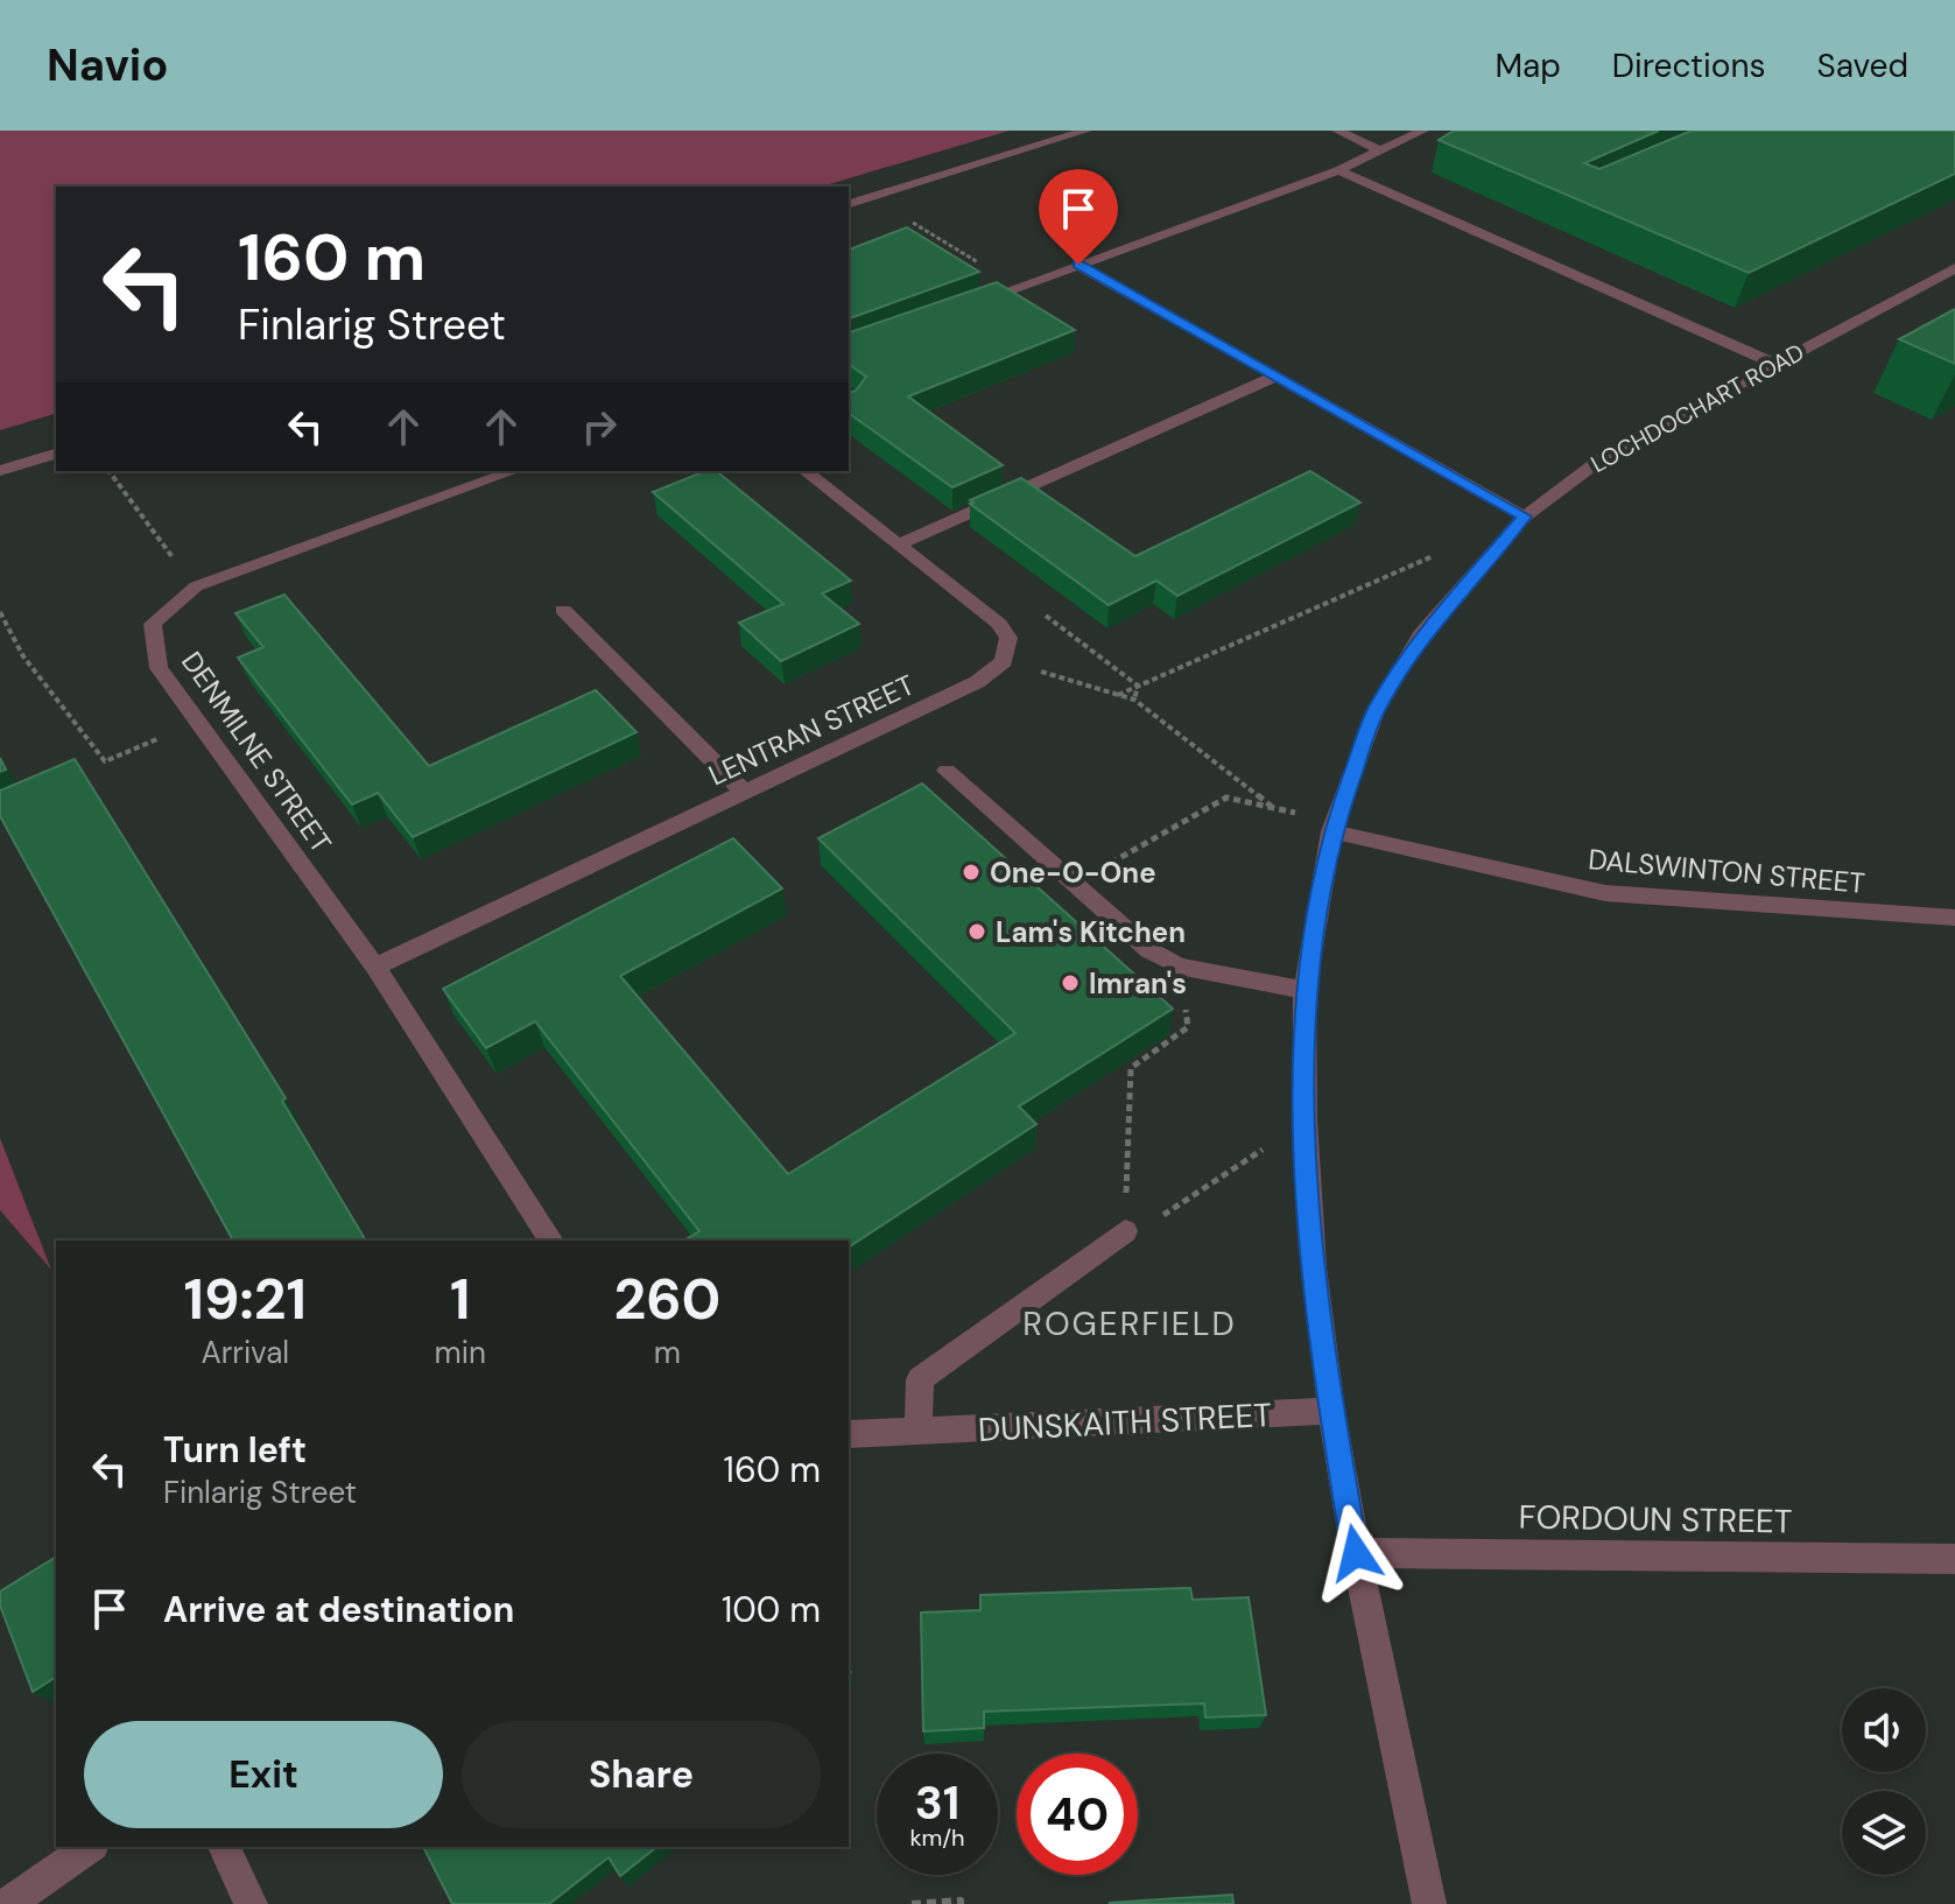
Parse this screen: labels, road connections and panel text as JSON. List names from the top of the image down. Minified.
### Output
{"streets":{"street":["LOCHDOCHART ROAD","LENTRAN STREET","DENMILNE STREET","DALSWINTON STREET","DUNSKAITH STREET","FORDOUN STREET"]},"crossings":[["LOCHDOCHART ROAD","DALSWINTON STREET"],["LOCHDOCHART ROAD","DUNSKAITH STREET"],["LOCHDOCHART ROAD","FORDOUN STREET"],["LENTRAN STREET","DENMILNE STREET"]],"districts":["ROGERFIELD"],"places":["One-O-One","Lam's Kitchen","Imran's"],"page":{"header":"Navio","nav":["Map","Directions","Saved"],"turn":["160 m","Finlarig Street"],"eta":["19:21","Arrival","1","min","260","m"],"list":[{"name":"Turn left","note":"Finlarig Street","value":"160 m"},{"name":"Arrive at destination","value":"100 m"}],"buttons":["Exit","Share"],"speed":"31 km/h","limit":"40"}}
